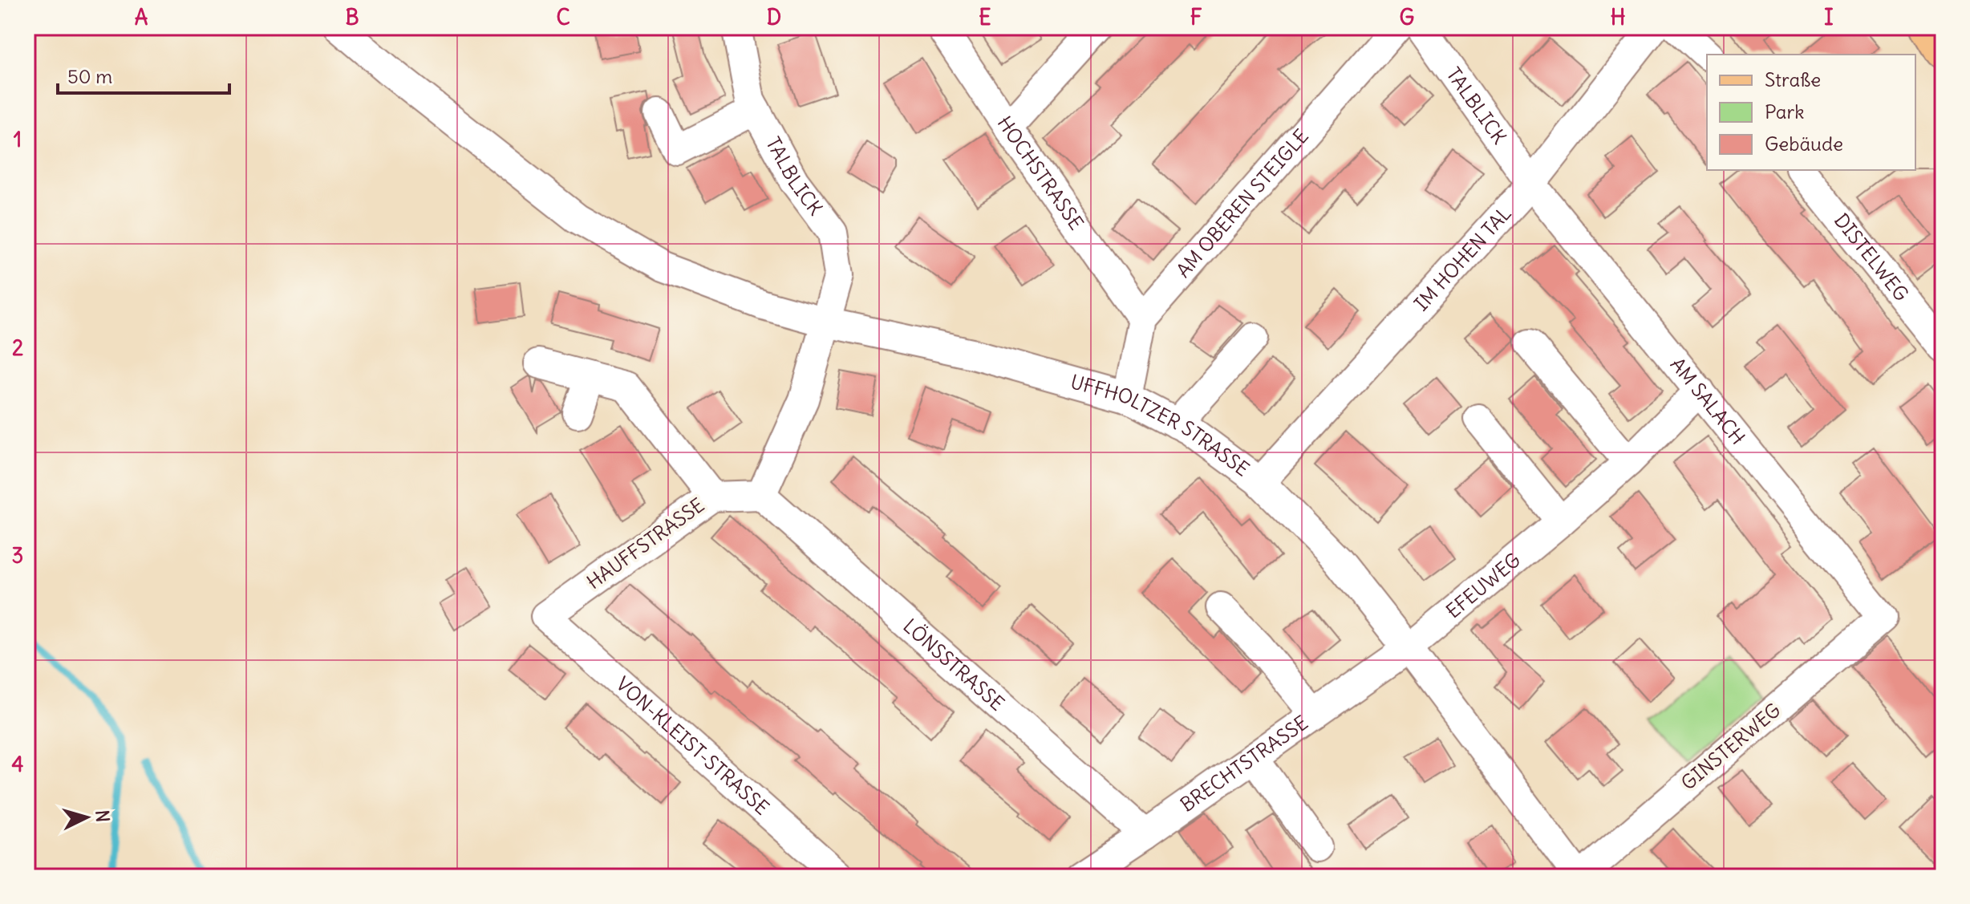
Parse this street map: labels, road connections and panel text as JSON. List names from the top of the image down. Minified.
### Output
{"streets":{"street":["TALBLICK","HOCHSTRASSE","AM OBEREN STEIGLE","DISTELWEG","IM HOHEN TAL","AM SALACH","UFFHOLTZER STRASSE","HAUFFSTRASSE","EFEUWEG","LÖNSSTRASSE","VON-KLEIST-STRASSE","GINSTERWEG","BRECHTSTRASSE"]},"crossings":[["TALBLICK","IM HOHEN TAL"],["TALBLICK","AM SALACH"],["TALBLICK","UFFHOLTZER STRASSE"],["HOCHSTRASSE","AM OBEREN STEIGLE"],["IM HOHEN TAL","AM SALACH"],["IM HOHEN TAL","UFFHOLTZER STRASSE"],["AM SALACH","EFEUWEG"],["AM SALACH","GINSTERWEG"],["UFFHOLTZER STRASSE","EFEUWEG"],["UFFHOLTZER STRASSE","GINSTERWEG"],["UFFHOLTZER STRASSE","BRECHTSTRASSE"],["HAUFFSTRASSE","LÖNSSTRASSE"],["HAUFFSTRASSE","VON-KLEIST-STRASSE"],["EFEUWEG","BRECHTSTRASSE"],["LÖNSSTRASSE","BRECHTSTRASSE"]],"legend":["Straße","Park","Gebäude"],"scale_bar":"50 m","north":"right","grid":{"columns":["A","B","C","D","E","F","G","H","I"],"rows":["1","2","3","4"]}}
